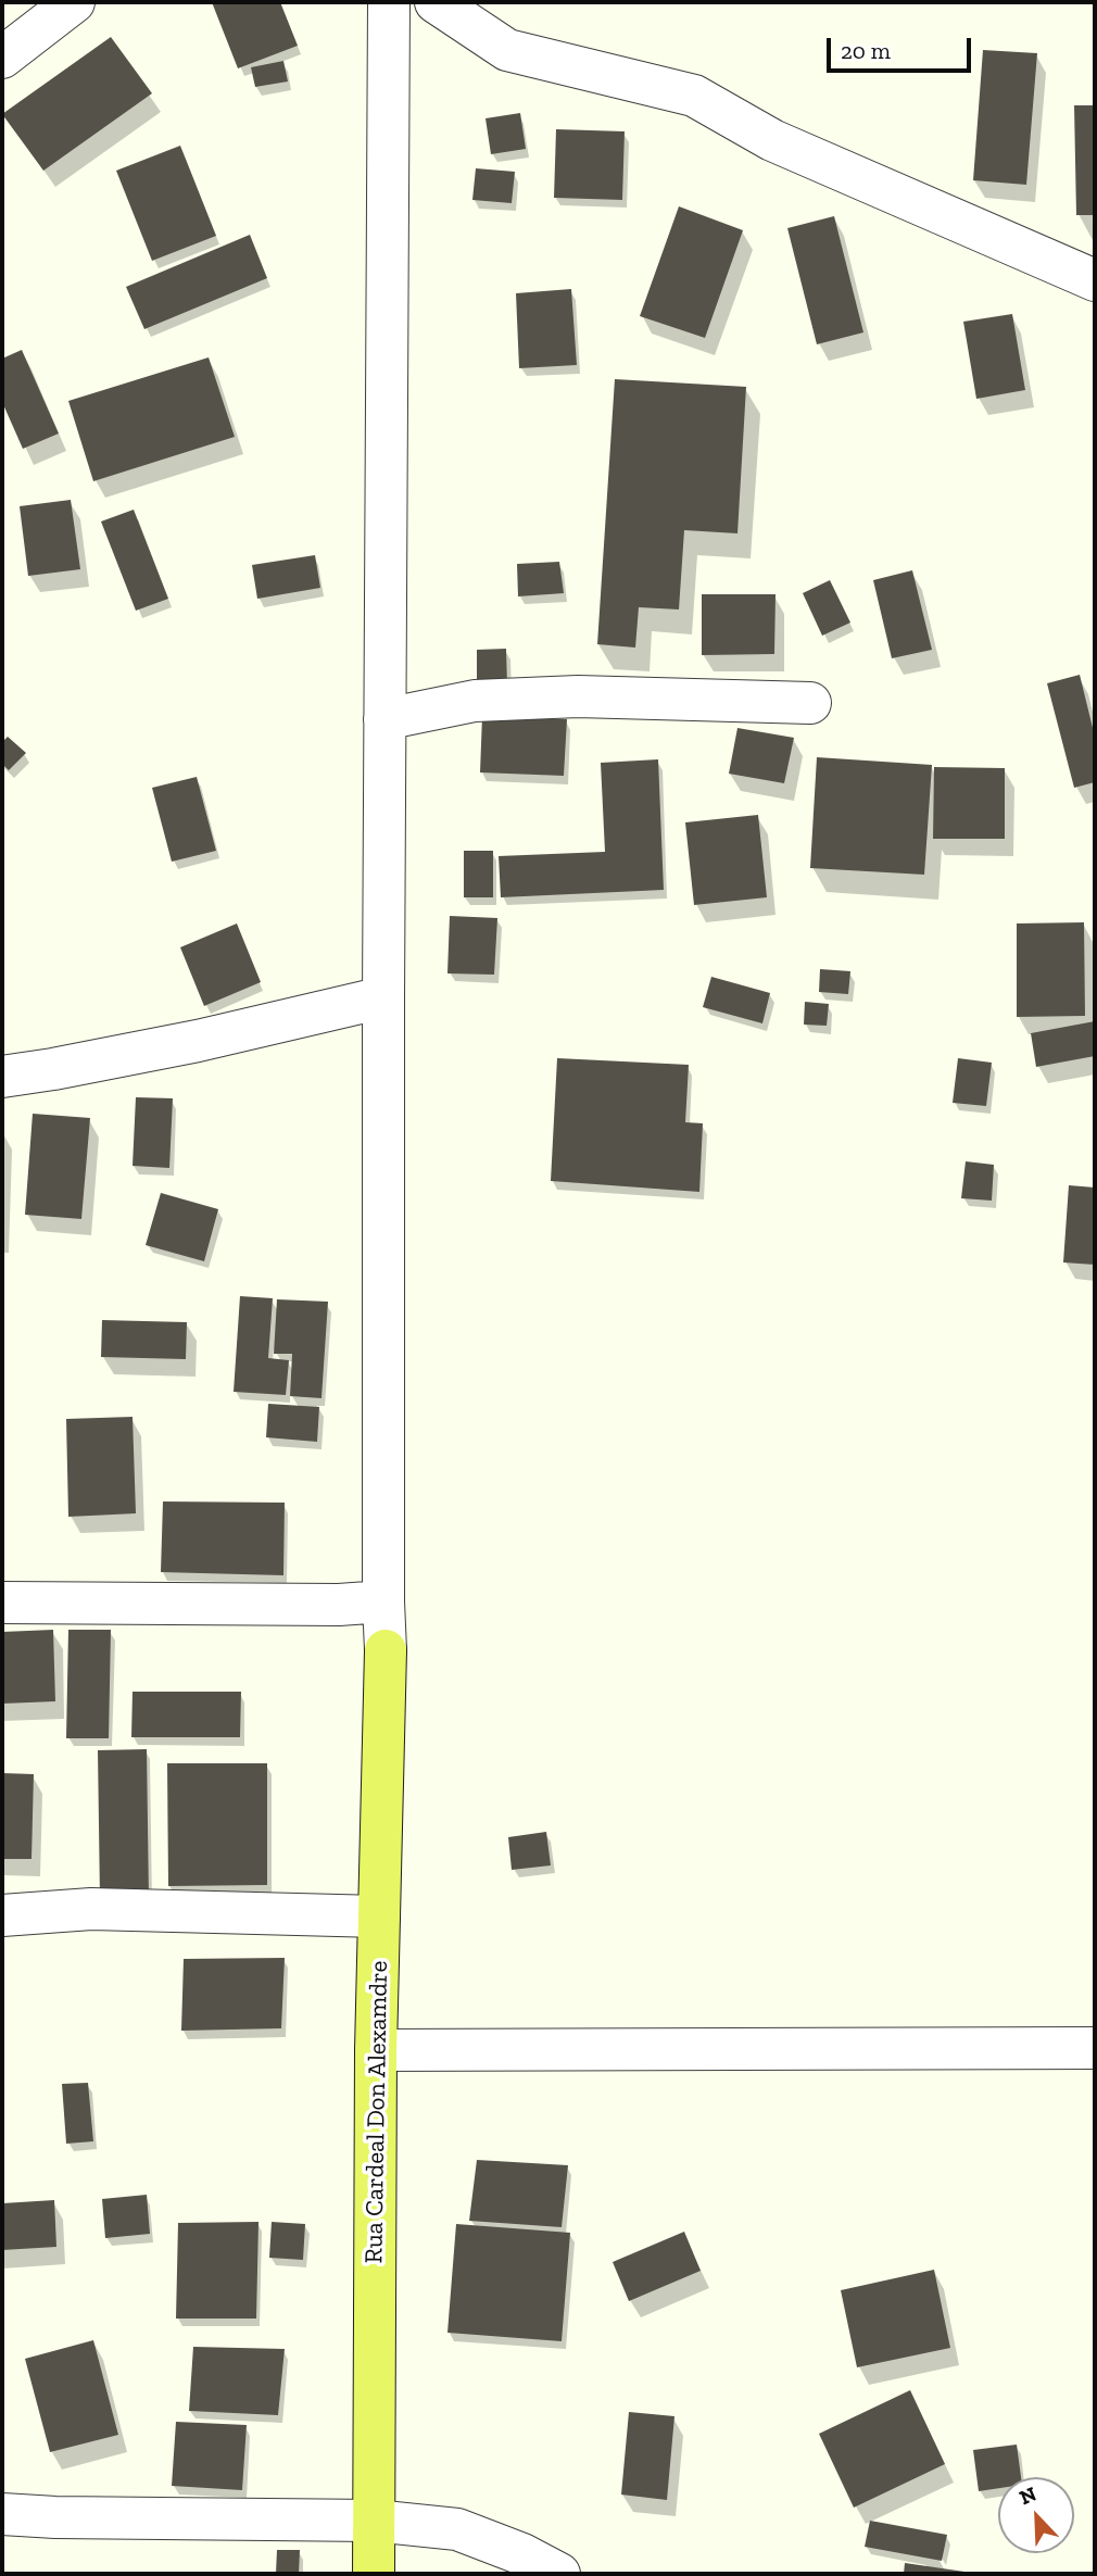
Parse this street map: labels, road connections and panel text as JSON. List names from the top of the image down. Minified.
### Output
{"streets":{"main road":["Rua Cardeal Don Alexamdre"]},"scale_bar":"20 m","north":"top left"}
